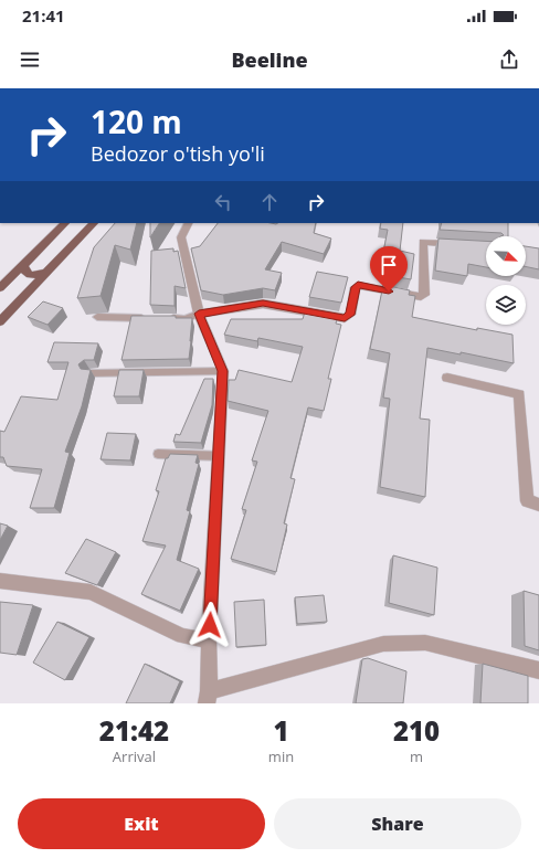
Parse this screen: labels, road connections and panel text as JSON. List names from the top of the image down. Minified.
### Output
{"north":"bottom right","page":{"status":"21:41","header":"Beeline","turn":["120 m","Bedozor o'tish yo'li"],"eta":["21:42","Arrival","1","min","210","m"],"buttons":["Exit","Share"]}}
